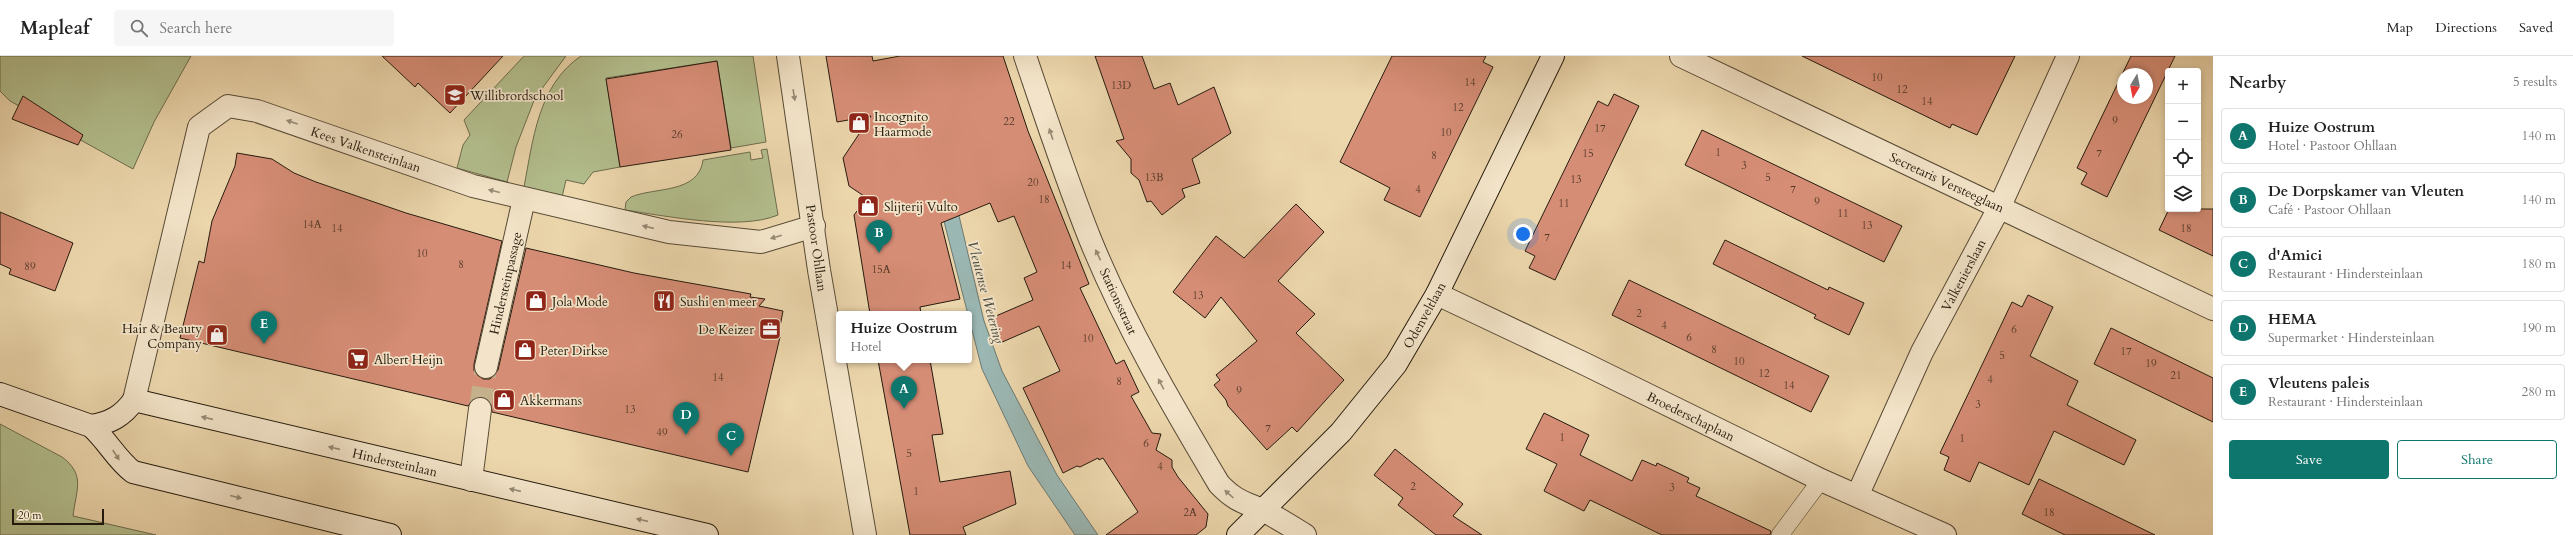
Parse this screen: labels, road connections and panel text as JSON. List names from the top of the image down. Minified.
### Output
{"streets":{"street":["Kees Valkensteinlaan","Secretaris Versteeglaan","Pastoor Ohllaan","Valkenierslaan","Hindersteinpassage","Stationsstraat","Odenveltlaan","Broederschaplaan","Hindersteinlaan"]},"crossings":[["Kees Valkensteinlaan","Pastoor Ohllaan"],["Kees Valkensteinlaan","Hindersteinpassage"],["Kees Valkensteinlaan","Hindersteinlaan"],["Secretaris Versteeglaan","Valkenierslaan"],["Valkenierslaan","Broederschaplaan"],["Stationsstraat","Odenveltlaan"],["Odenveltlaan","Broederschaplaan"]],"one_way":["Pastoor Ohllaan","Stationsstraat"],"water":["Vleutense Wetering"],"places":{"school or university":["Willibrordschool"],"shop":["Incognito Haarmode","Slijterij Vulto","Jola Mode","Hair & Beauty Company","Peter Dirkse","Akkermans"],"restaurant":["Sushi en meer"],"office":["De Keizer"],"supermarket":["Albert Heijn"]},"house_numbers":["10","14","13D","12","14","12","9","22","17","10","26","1","15","7","8","3","13B","5","13","20","4","7","18","9","11","11","14A","13","14","18","7","10","8","14","89","15A","13","2","4","6","6","10","8","17","5","10","19","12","21","14","4","8","14","9","3","13","7","49","1","1","6","5","4","2","3","1","2A","18"],"scale_bar":"20 m","north":"bottom","page":{"header":"Mapleaf","search":"Search here","nav":["Map","Directions","Saved"],"heading":["Nearby","5 results"],"map_buttons":["+","−"],"list":[{"mark":"A","name":"Huize Oostrum","note":"Hotel · Pastoor Ohllaan","value":"140 m"},{"mark":"B","name":"De Dorpskamer van Vleuten","note":"Café · Pastoor Ohllaan","value":"140 m"},{"mark":"C","name":"d'Amici","note":"Restaurant · Hindersteinlaan","value":"180 m"},{"mark":"D","name":"HEMA","note":"Supermarket · Hindersteinlaan","value":"190 m"},{"mark":"E","name":"Vleutens paleis","note":"Restaurant · Hindersteinlaan","value":"280 m"}],"pins":["B","E","A","D","C"],"popup":["Huize Oostrum","Hotel"],"buttons":["Save","Share"],"scale":"20 m"}}
